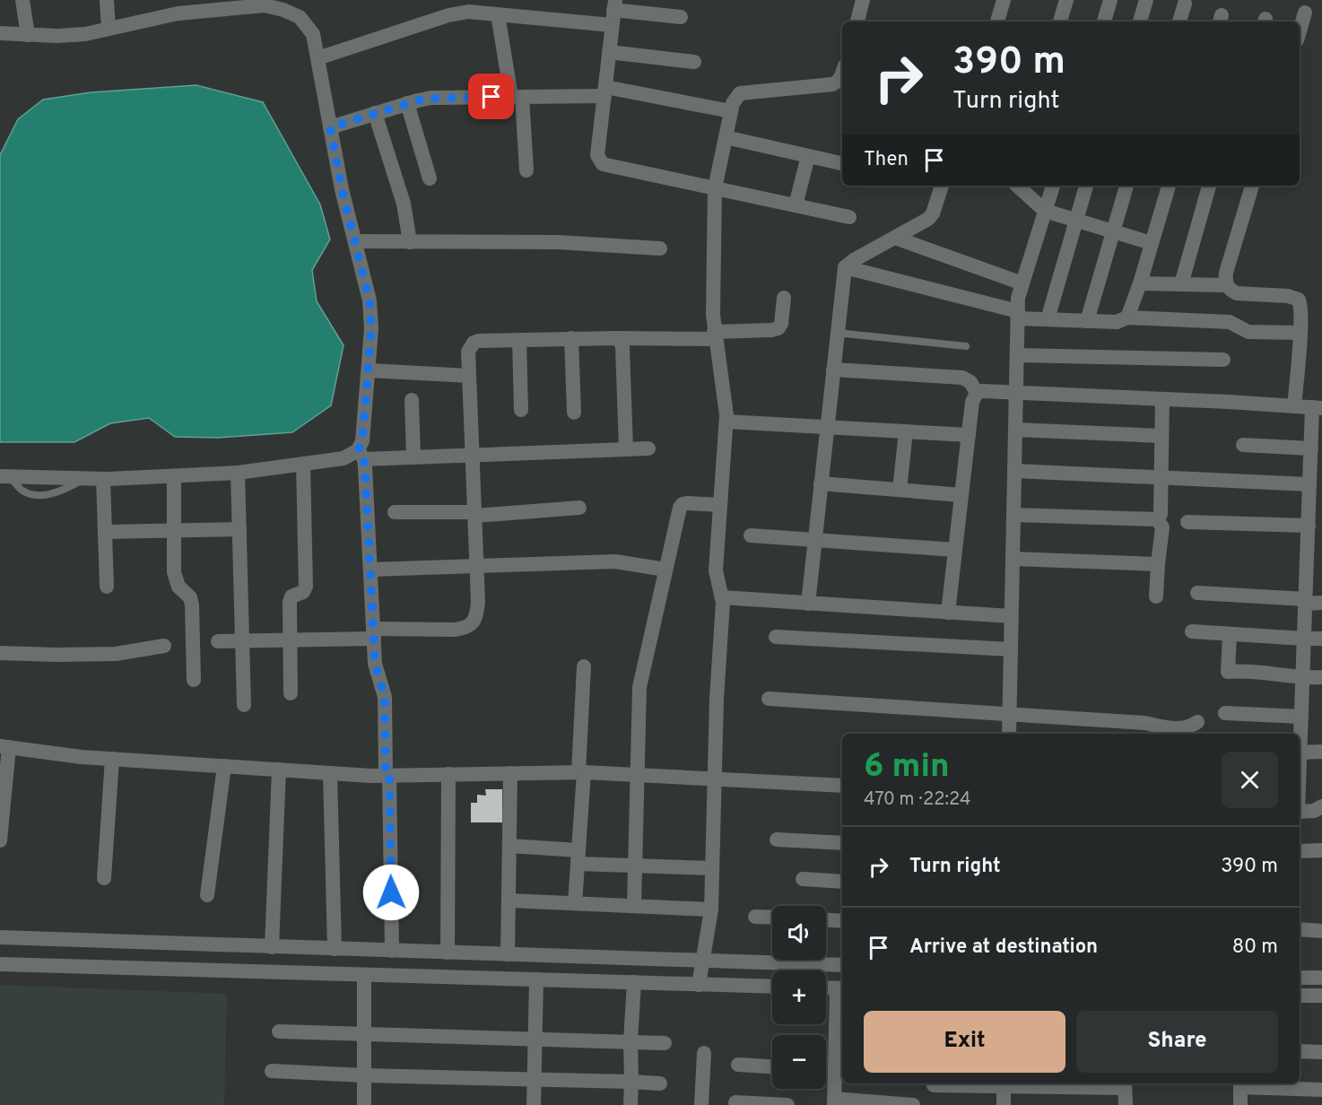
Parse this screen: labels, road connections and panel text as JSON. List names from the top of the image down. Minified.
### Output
{"page":{"turn":["390 m","Turn right"],"then":"Then","heading":["6 min","470 m · 22:24"],"list":[{"name":"Turn right","value":"390 m"},{"name":"Arrive at destination","value":"80 m"}],"map_buttons":["+","−"],"buttons":["Exit","Share"]}}
